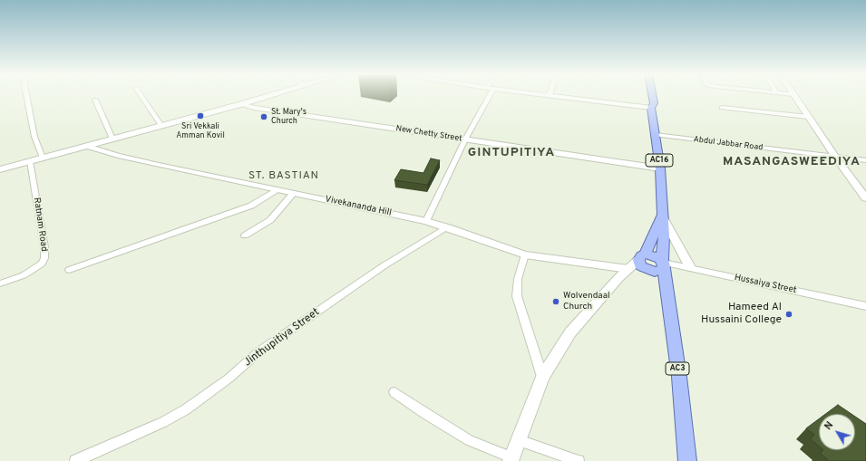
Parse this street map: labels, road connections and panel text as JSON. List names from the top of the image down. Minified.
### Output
{"streets":{"main road":["AC16","AC3"],"street":["New Chetty Street","Abdul Jabbar Road","Vivekananda Hill","Ratnam Road","Hussaiya Street","Jinthupitiya Street"]},"crossings":[["New Chetty Street","AC16"],["Abdul Jabbar Road","AC16"],["AC16","Hussaiya Street"],["AC16","AC3"],["Vivekananda Hill","Jinthupitiya Street"],["Hussaiya Street","AC3"]],"districts":["GINTUPITIYA","MASANGASWEEDIYA","ST. BASTIAN"],"places":["Sri Vekkali Amman Kovil","St. Mary's Church","Wolvendaal Church","Hameed Al Hussaini College"],"north":"top left"}
